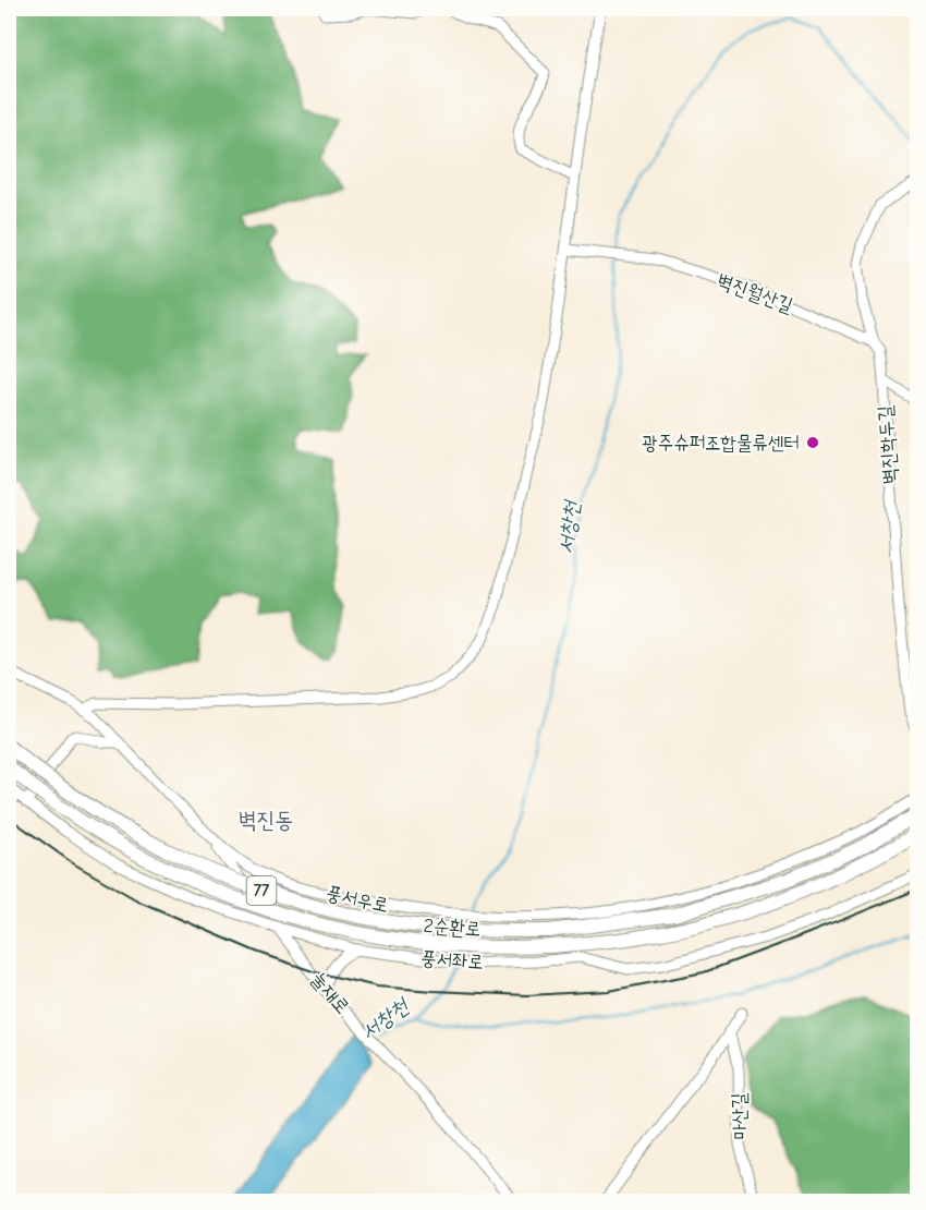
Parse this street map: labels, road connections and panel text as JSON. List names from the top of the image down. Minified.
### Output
{"streets":{"highway":["77","2순환로"],"street":["벽진월산길","벽진학두길","풍서우로","풍서좌로","눌재로","마산길"]},"crossings":[["벽진월산길","벽진학두길"],["풍서우로","눌재로"],["풍서좌로","눌재로"]],"districts":["벽진동"],"water":["서창천"],"places":["광주슈퍼조합물류센터"]}
